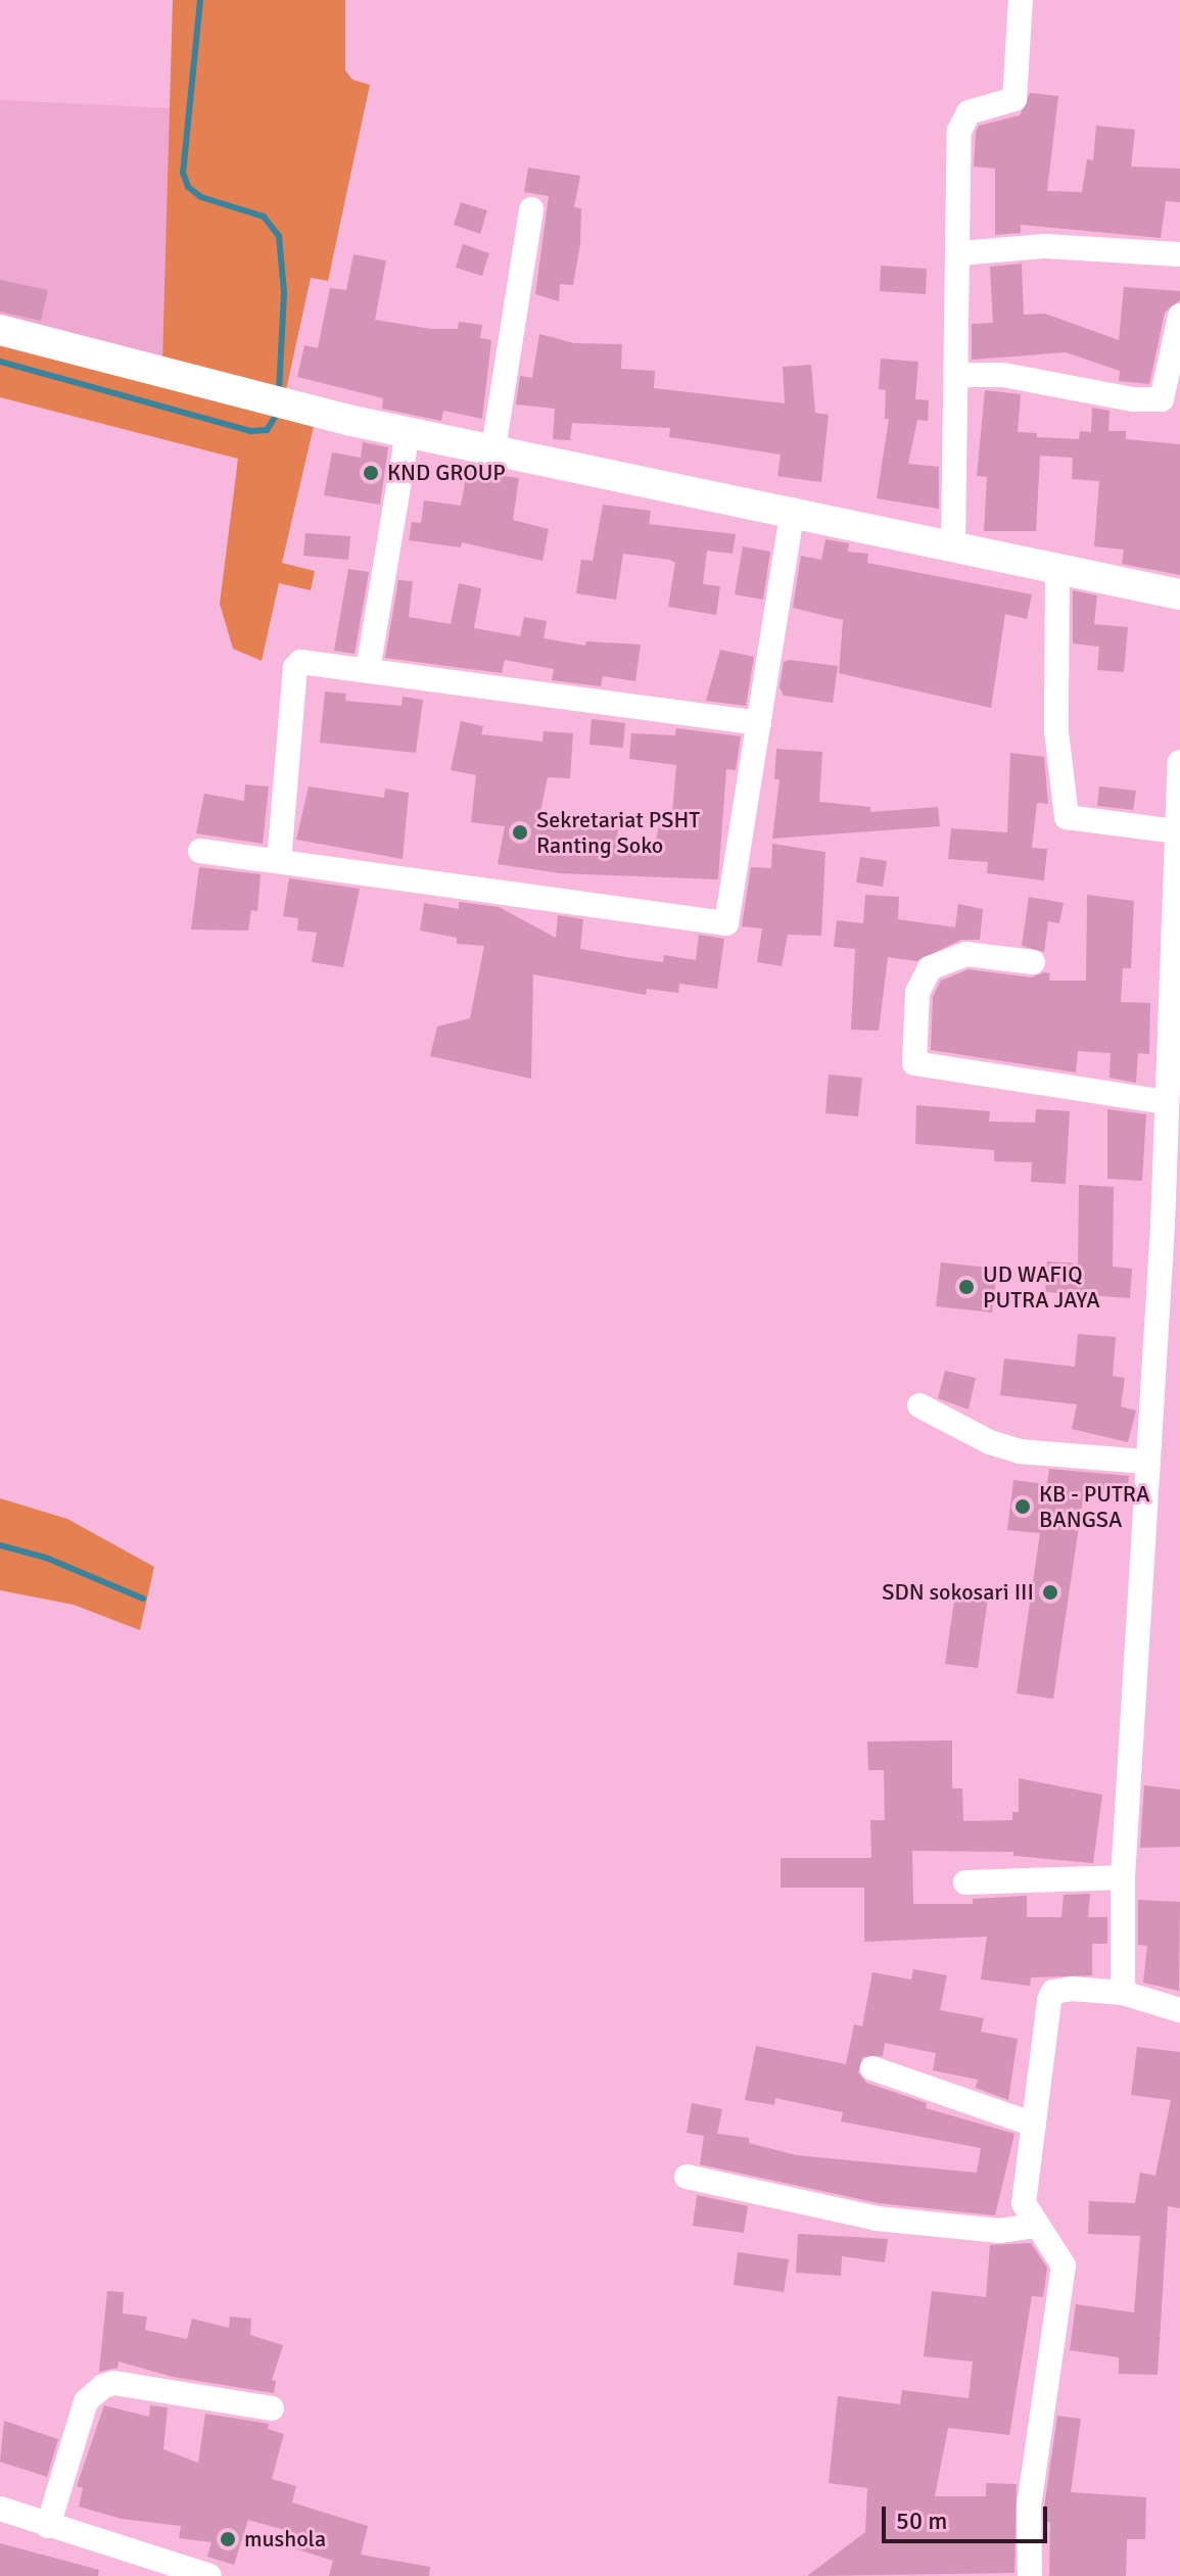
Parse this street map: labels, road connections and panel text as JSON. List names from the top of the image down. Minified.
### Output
{"places":["KND GROUP","Sekretariat PSHT Ranting Soko","UD WAFIQ PUTRA JAYA","KB - PUTRA BANGSA","SDN sokosari III","mushola"],"scale_bar":"50 m"}
